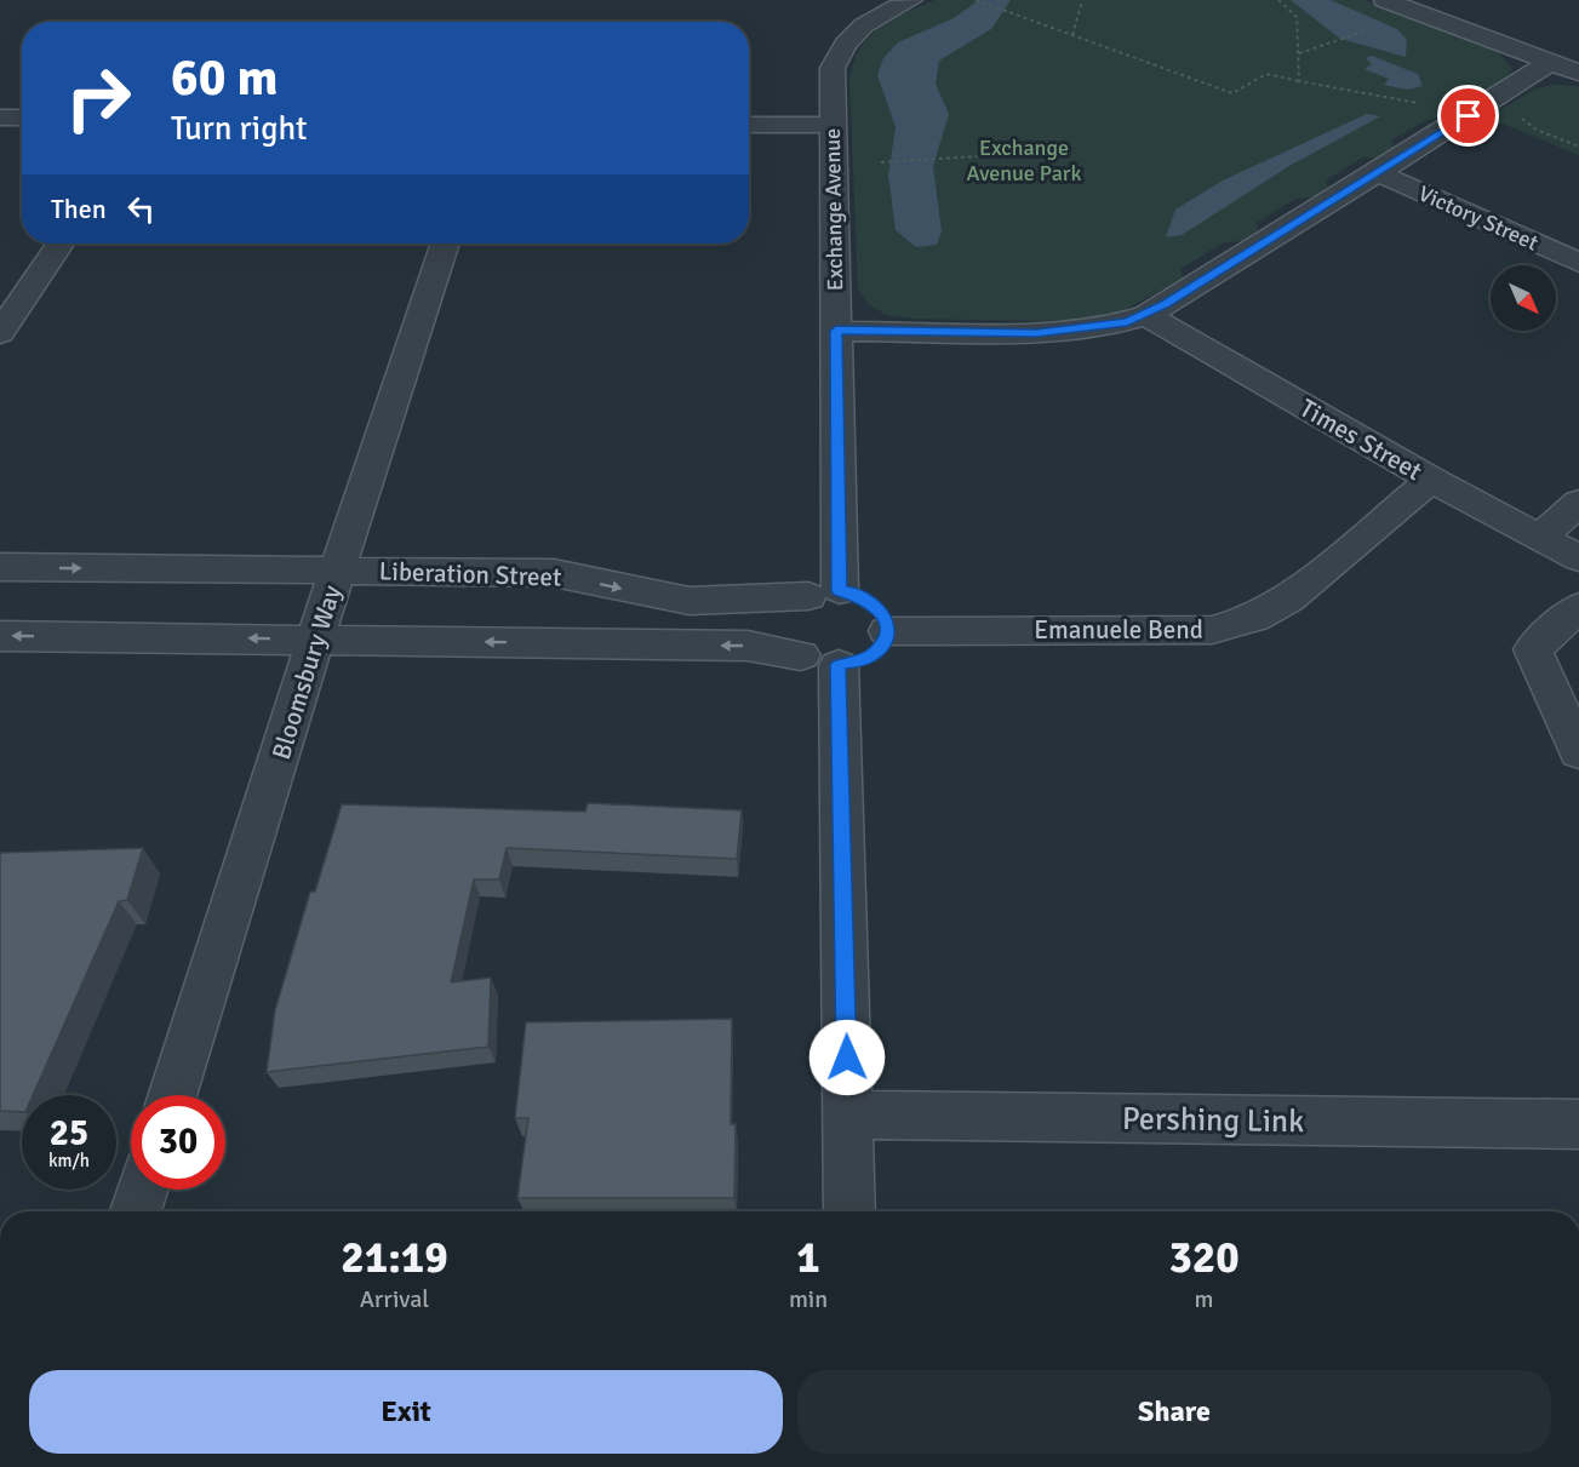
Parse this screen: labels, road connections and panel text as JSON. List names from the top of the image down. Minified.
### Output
{"streets":{"street":["Exchange Avenue","Victory Street","Times Street","Liberation Street","Emanuele Bend","Bloomsbury Way","Pershing Link"]},"crossings":[["Exchange Avenue","Liberation Street"],["Exchange Avenue","Emanuele Bend"],["Times Street","Emanuele Bend"],["Liberation Street","Emanuele Bend"],["Liberation Street","Bloomsbury Way"]],"parks":["Exchange Avenue Park"],"north":"bottom right","page":{"turn":["60 m","Turn right"],"then":"Then","speed":"25 km/h","limit":"30","eta":["21:19","Arrival","1","min","320","m"],"buttons":["Exit","Share"]}}
